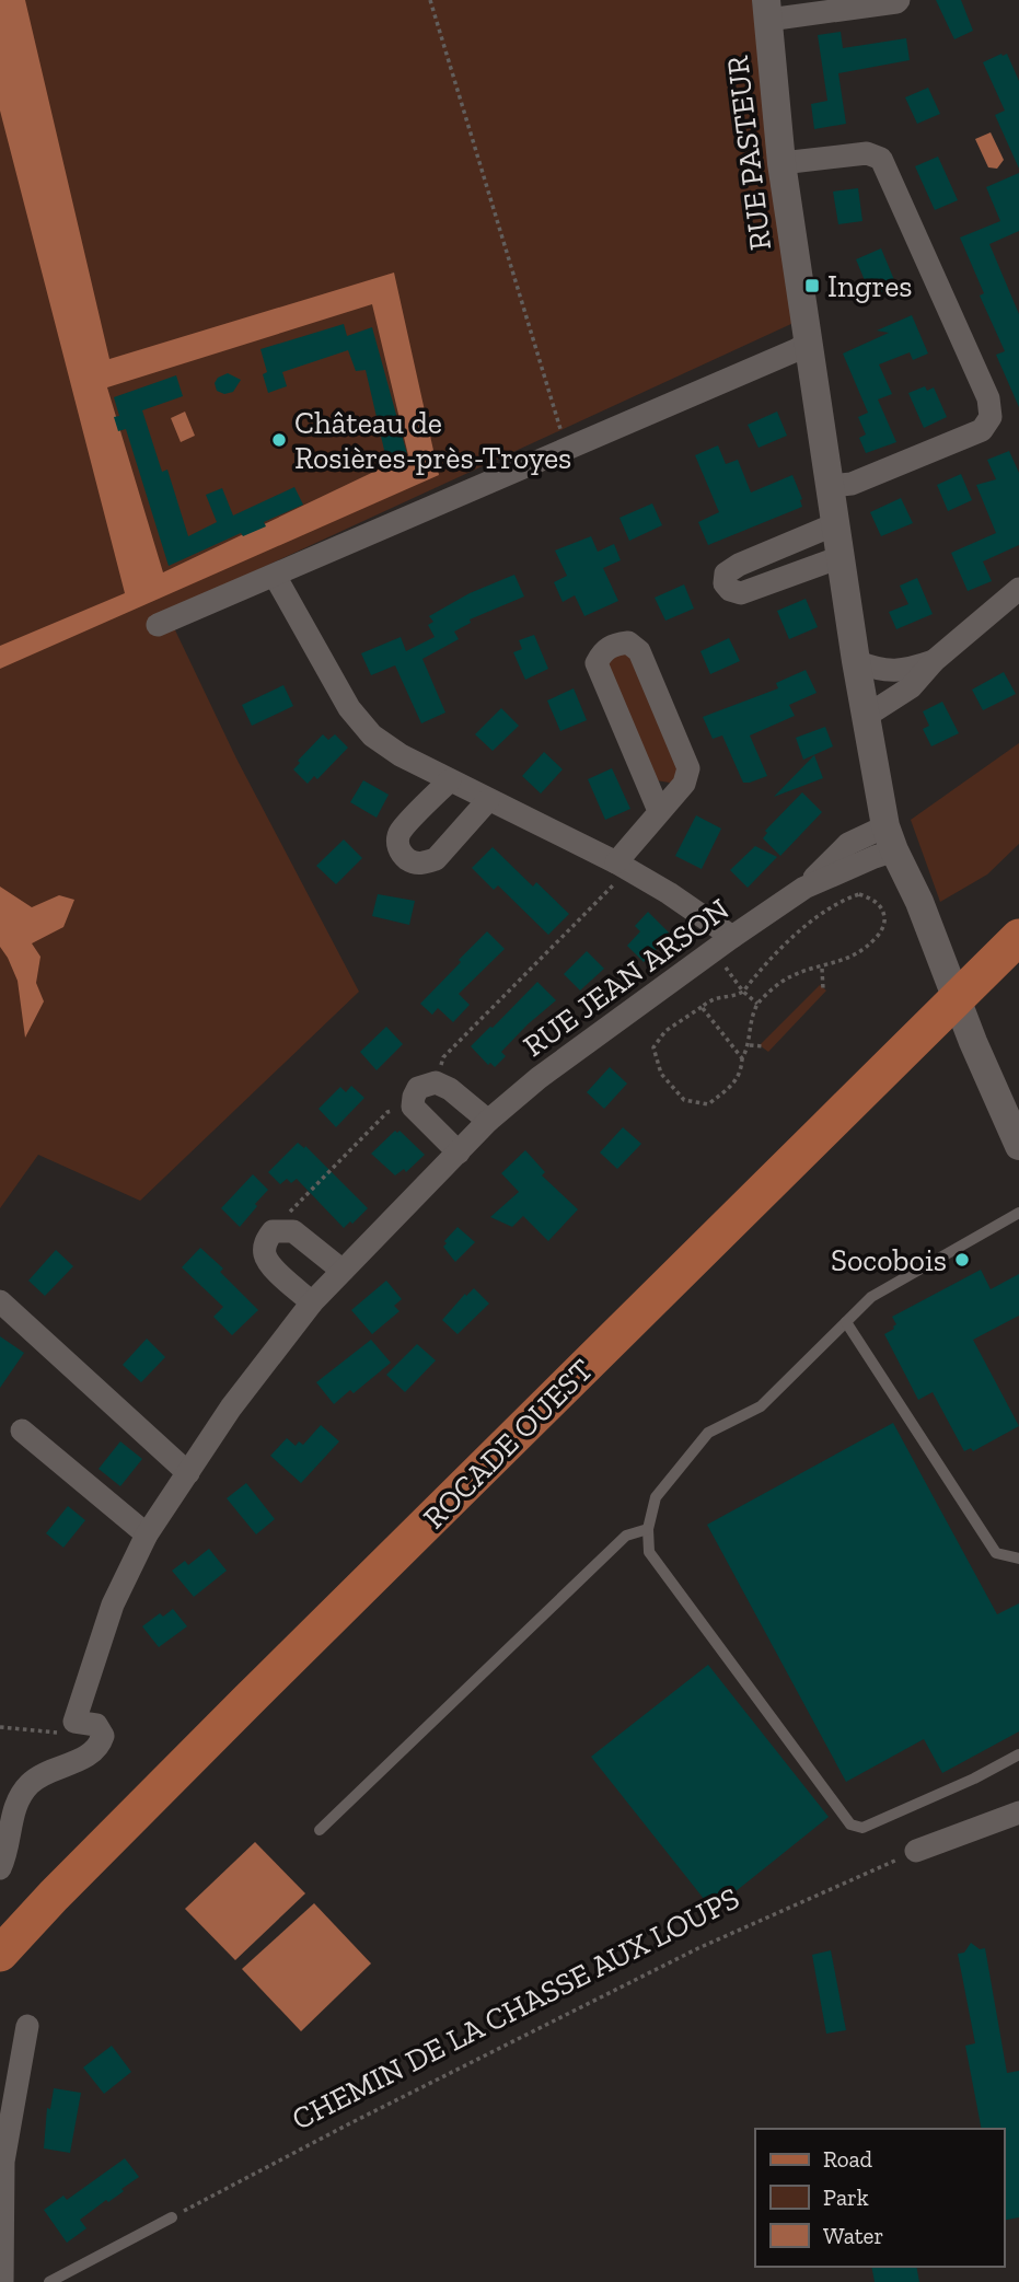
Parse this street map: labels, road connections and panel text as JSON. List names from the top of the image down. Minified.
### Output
{"streets":{"main road":["ROCADE OUEST"],"street":["RUE PASTEUR","RUE JEAN ARSON"],"path":["CHEMIN DE LA CHASSE AUX LOUPS"]},"crossings":[["RUE PASTEUR","RUE JEAN ARSON"]],"places":{"transit":["Ingres"],"other":["Château de Rosières-près-Troyes","Socobois"]},"legend":["Road","Park","Water"]}
